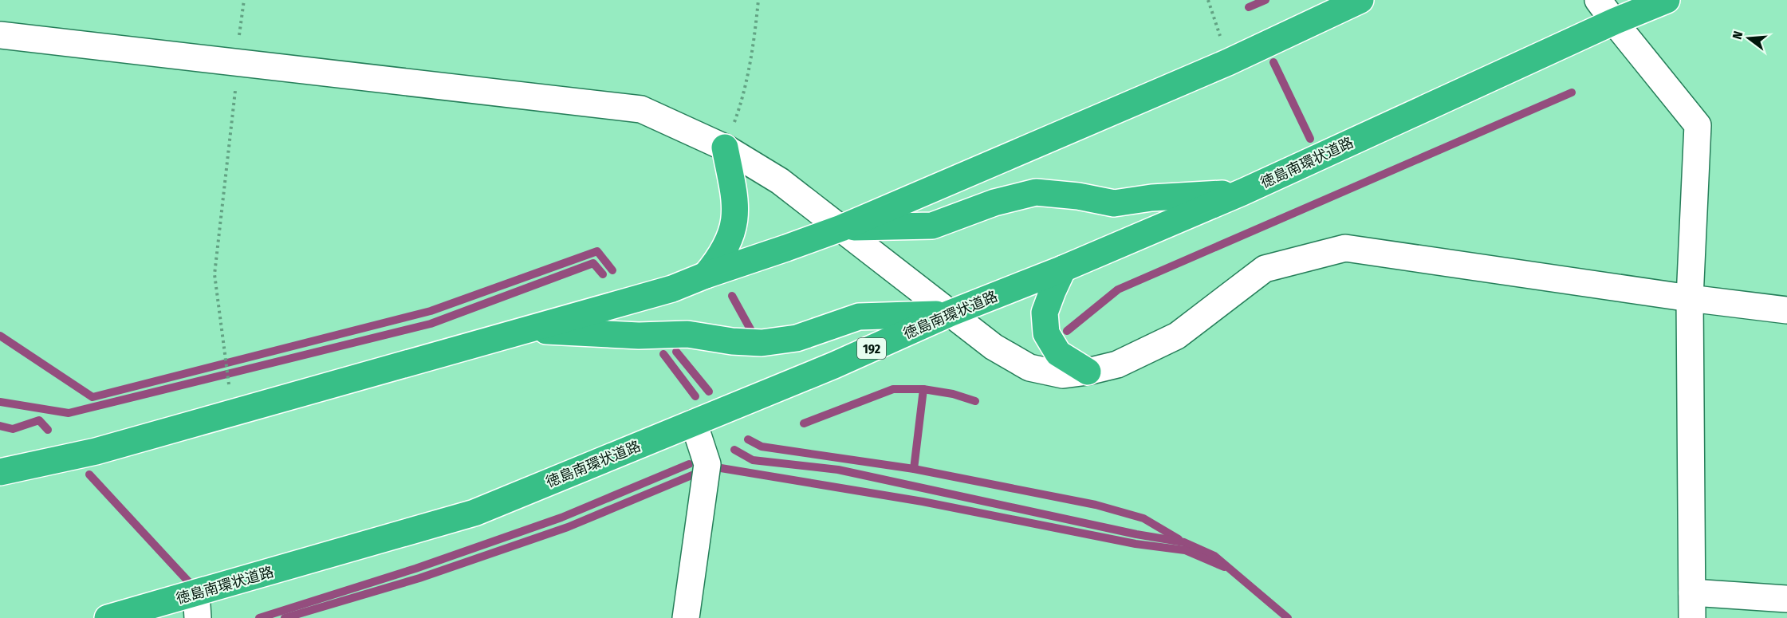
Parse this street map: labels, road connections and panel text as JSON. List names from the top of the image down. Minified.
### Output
{"streets":{"highway":["徳島南環状道路","192"]},"north":"left"}
